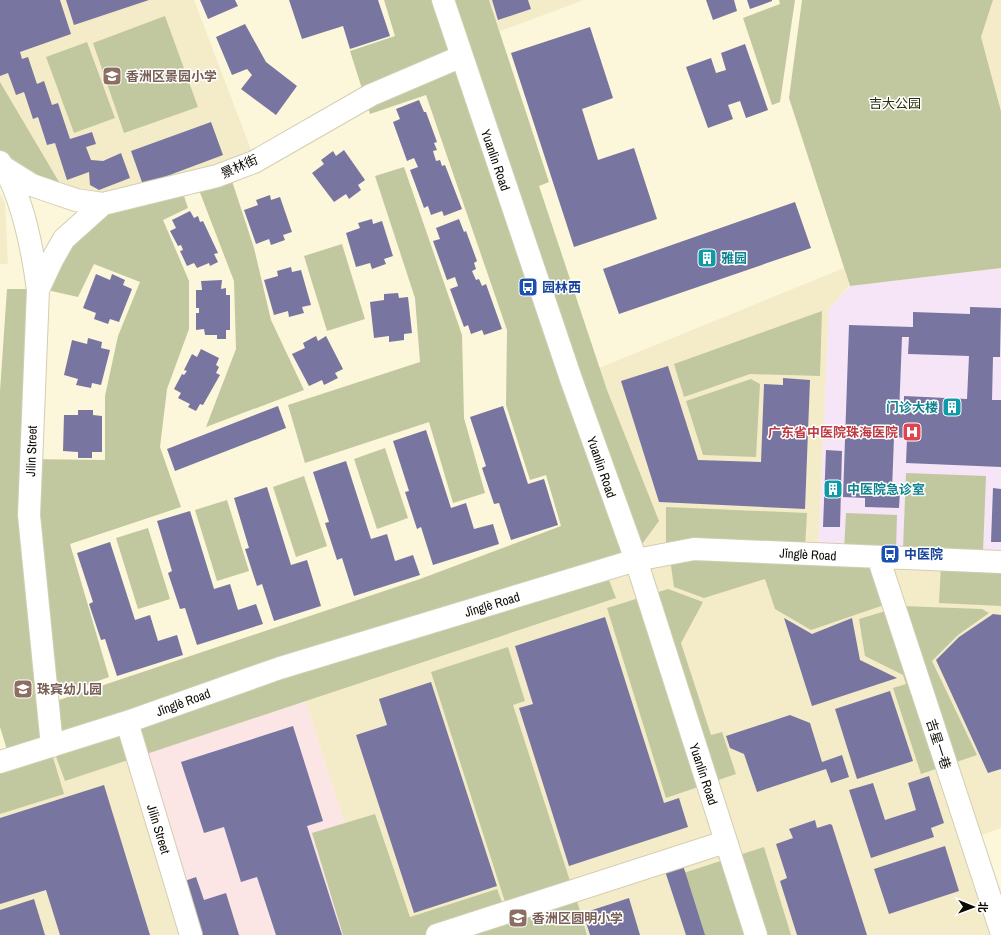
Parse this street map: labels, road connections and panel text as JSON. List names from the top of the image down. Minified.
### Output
{"streets":{"street":["Yuanlin Road","景林街","Jilin Street","Jǐnglè Road","吉星一巷"]},"crossings":[["Yuanlin Road","景林街"],["Yuanlin Road","Jǐnglè Road"],["景林街","Jilin Street"],["Jilin Street","Jǐnglè Road"],["Jǐnglè Road","吉星一巷"]],"parks":["吉大公园"],"places":{"school or university":["香洲区景园小学","珠宾幼儿园","香洲区圆明小学"],"building":["雅园","门诊大楼","中医院急诊室"],"bus stop":["园林西","中医院"],"hospital":["广东省中医院珠海医院"]},"north":"right"}
